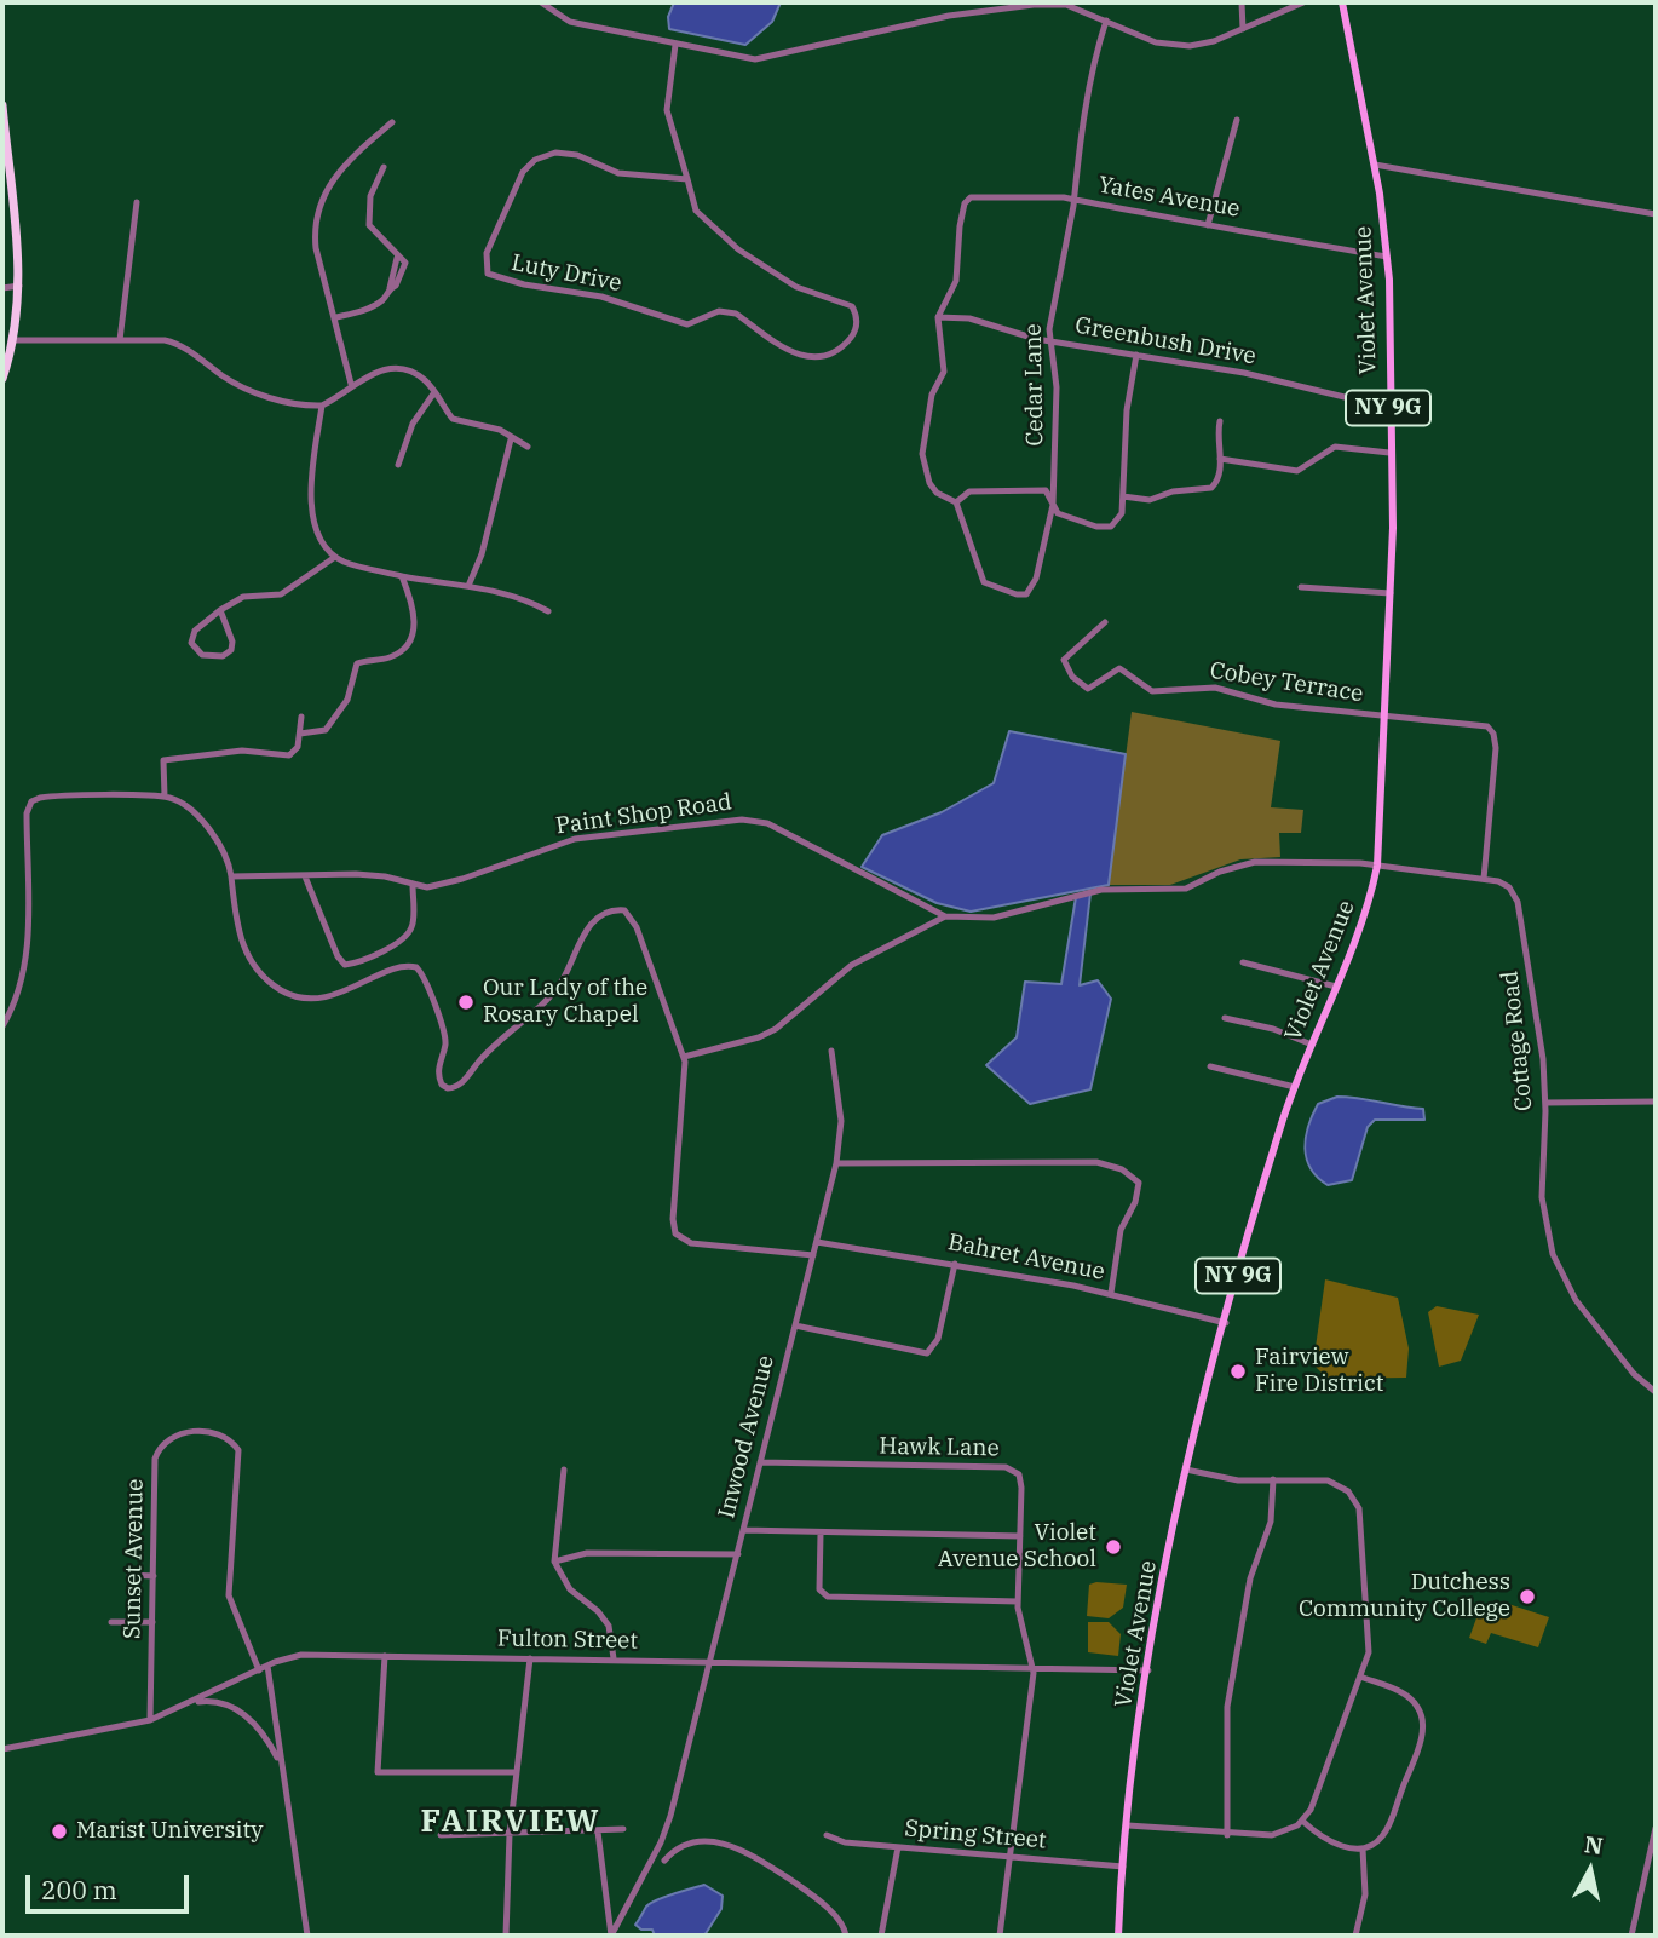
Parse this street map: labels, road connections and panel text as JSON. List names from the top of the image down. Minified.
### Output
{"streets":{"main road":["Violet Avenue","NY 9G"],"street":["Yates Avenue","Luty Drive","Greenbush Drive","Cedar Lane","Cobey Terrace","Paint Shop Road","Cottage Road","Bahret Avenue","Inwood Avenue","Hawk Lane","Sunset Avenue","Fulton Street","Spring Street"]},"crossings":[["Yates Avenue","Violet Avenue"],["Yates Avenue","Cedar Lane"],["Violet Avenue","Greenbush Drive"],["Violet Avenue","Cobey Terrace"],["Violet Avenue","Cottage Road"],["Violet Avenue","Bahret Avenue"],["Violet Avenue","Fulton Street"],["Violet Avenue","Spring Street"],["Greenbush Drive","Cedar Lane"],["Paint Shop Road","Cottage Road"],["Bahret Avenue","Inwood Avenue"],["Inwood Avenue","Hawk Lane"],["Inwood Avenue","Fulton Street"],["Hawk Lane","Fulton Street"],["Sunset Avenue","Fulton Street"]],"districts":["FAIRVIEW"],"places":["Our Lady of the Rosary Chapel","Fairview Fire District","Violet Avenue School","Dutchess Community College","Marist University"],"scale_bar":"200 m","north":"top"}
